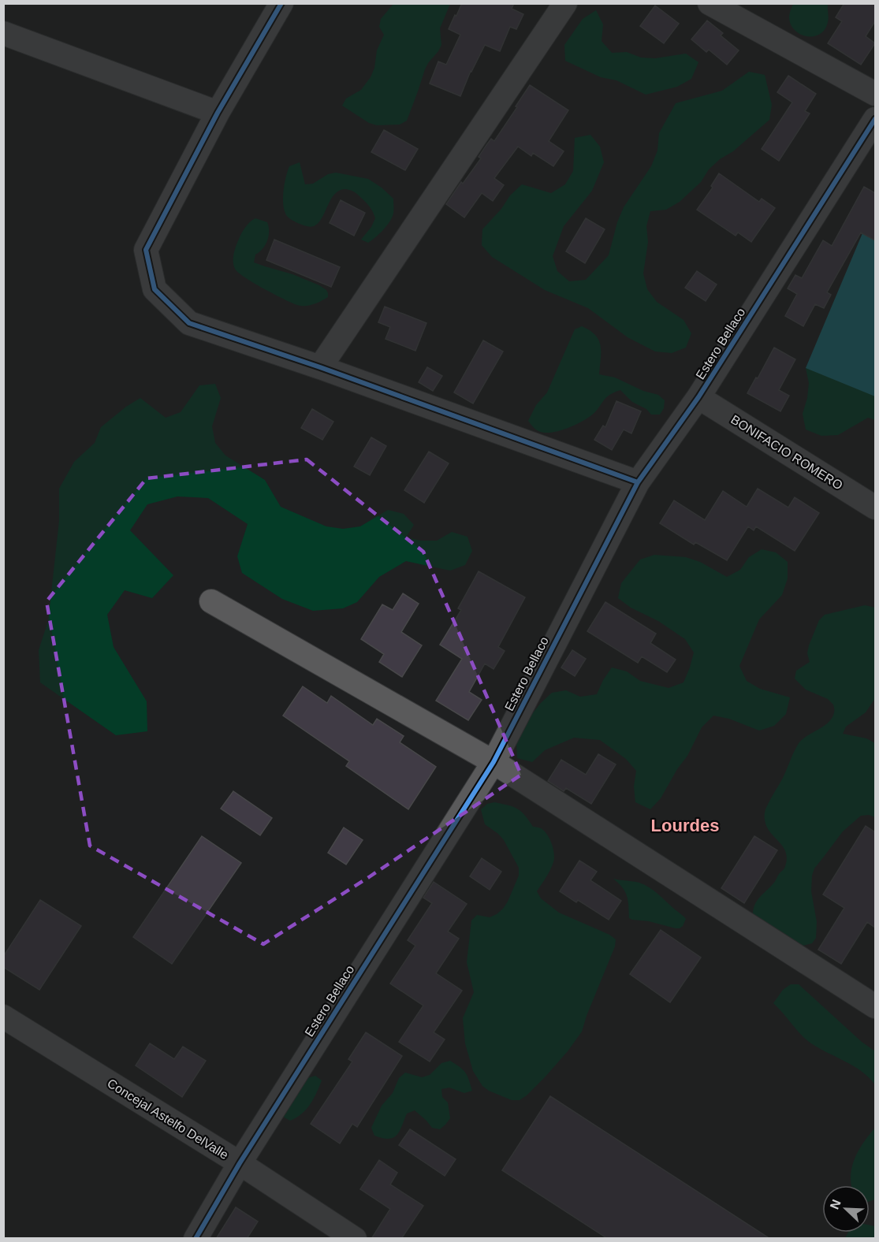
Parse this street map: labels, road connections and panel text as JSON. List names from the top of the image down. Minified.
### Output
{"streets":{"street":["Estero Bellaco","BONIFACIO ROMERO","Concejal Astelfo DelValle"]},"crossings":[["Estero Bellaco","BONIFACIO ROMERO"],["Estero Bellaco","Concejal Astelfo DelValle"]],"districts":["Lourdes"],"north":"top left"}
